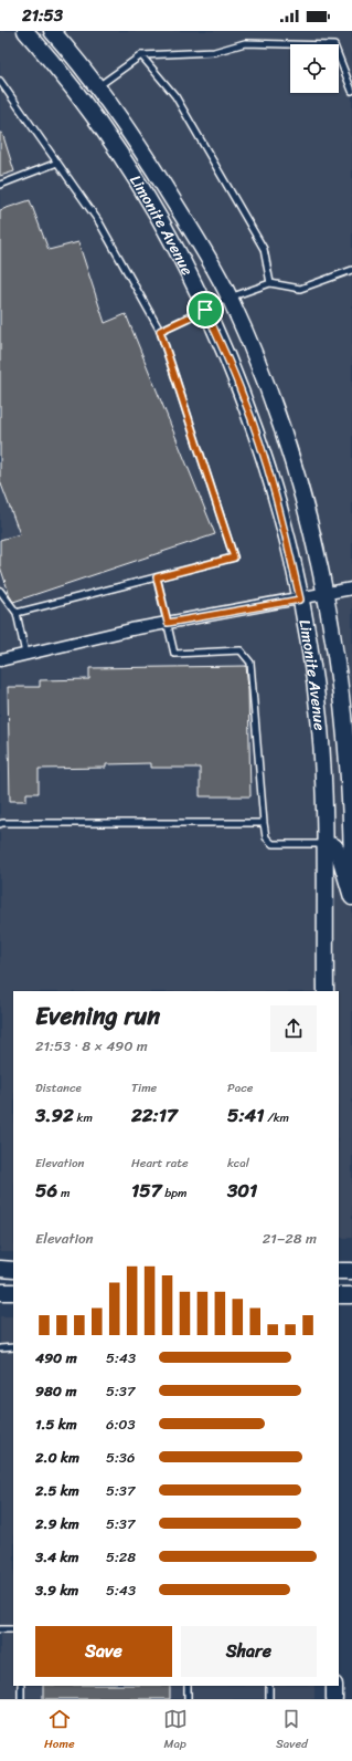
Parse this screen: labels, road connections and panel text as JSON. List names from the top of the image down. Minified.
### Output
{"streets":{"main road":["Limonite Avenue"]},"page":{"status":"21:53","heading":["Evening run","21:53 · 8 × 490 m"],"stats":[["Distance","3.92 km"],["Time","22:17"],["Pace","5:41 /km"],["Elevation","56 m"],["Heart rate","157 bpm"],["kcal","301"]],"chart":["Elevation","21–28 m"],"list":[{"name":"490 m","note":"5:43"},{"name":"980 m","note":"5:37"},{"name":"1.5 km","note":"6:03"},{"name":"2.0 km","note":"5:36"},{"name":"2.5 km","note":"5:37"},{"name":"2.9 km","note":"5:37"},{"name":"3.4 km","note":"5:28"},{"name":"3.9 km","note":"5:43"}],"buttons":["Save","Share"],"tabs":["Home","Map","Saved"]}}
